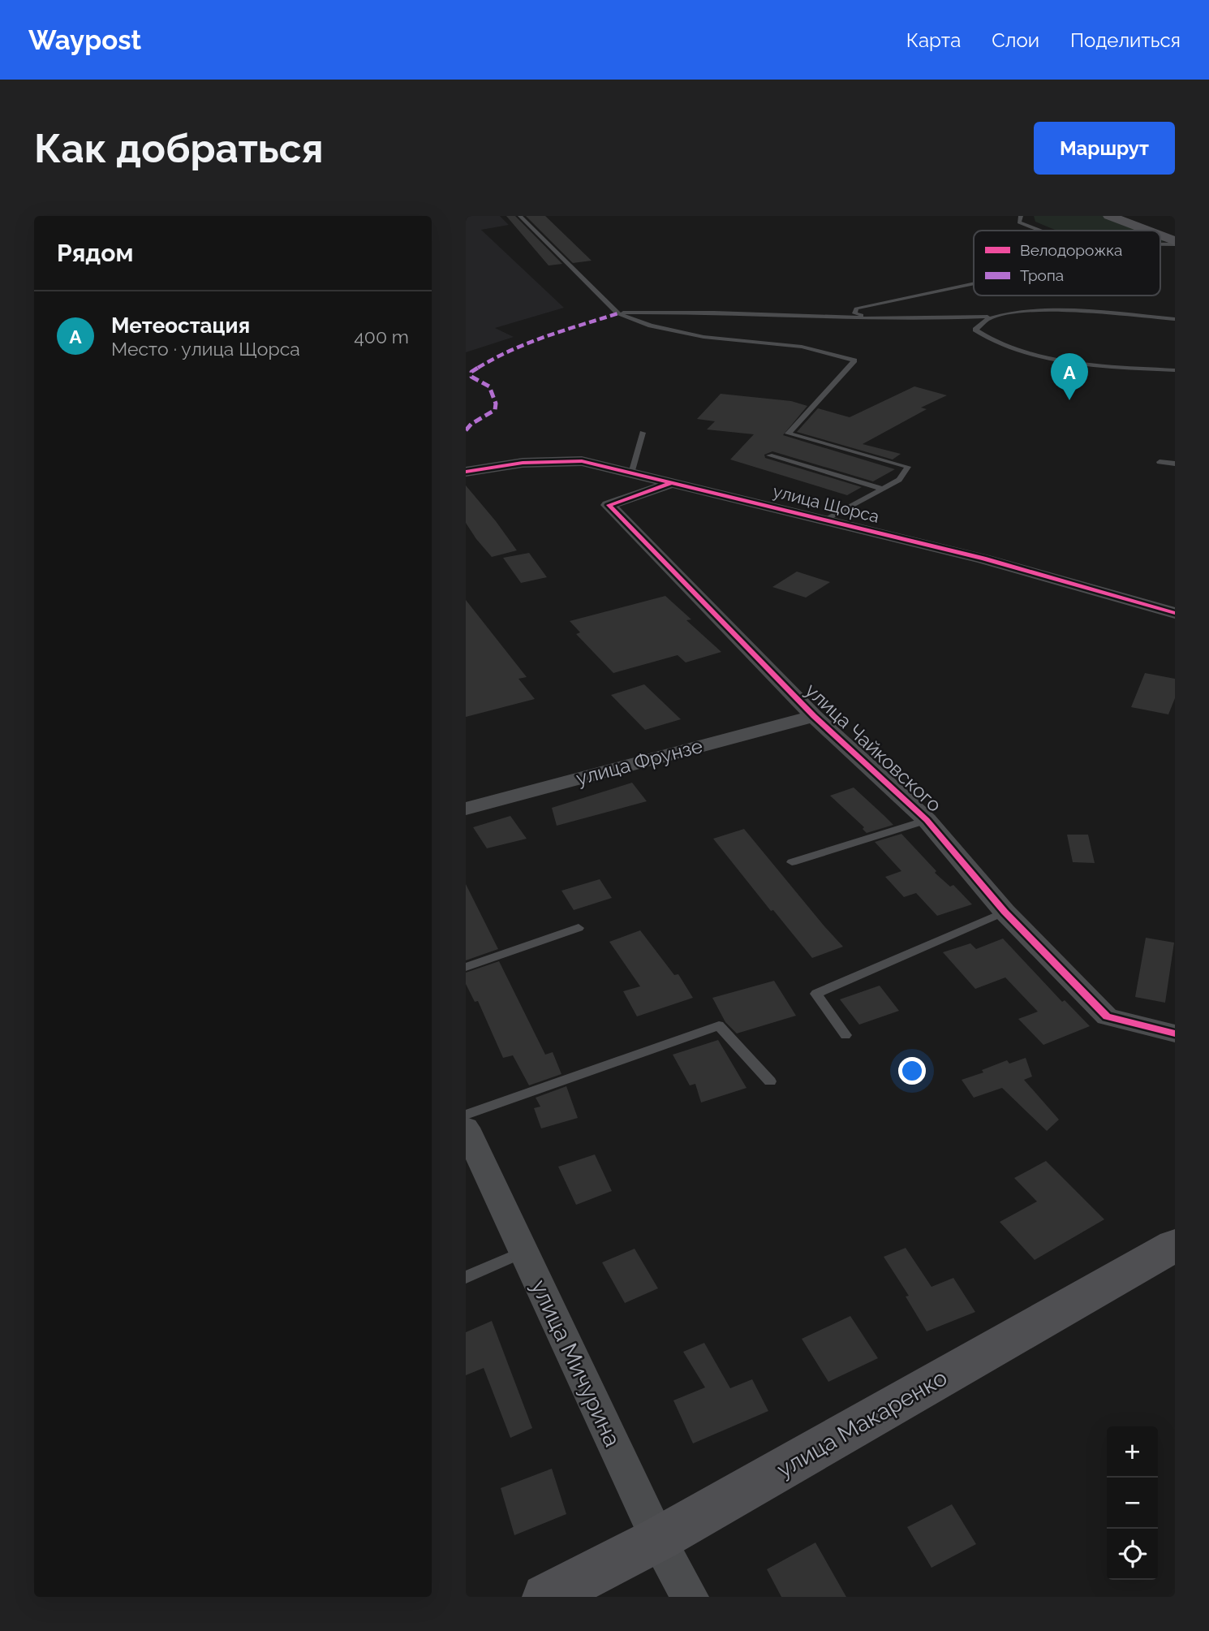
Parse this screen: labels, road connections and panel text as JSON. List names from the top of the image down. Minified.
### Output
{"streets":{"street":["улица Щорса","улица Чайковского","улица Фрунзе","улица Мичурина","улица Макаренко"]},"crossings":[["улица Щорса","улица Чайковского"],["улица Чайковского","улица Фрунзе"],["улица Мичурина","улица Макаренко"]],"legend":["Велодорожка","Тропа"],"page":{"header":"Waypost","nav":["Карта","Слои","Поделиться"],"buttons":"Маршрут","title":"Как добраться","heading":"Рядом","list":[{"mark":"A","name":"Метеостация","note":"Место · улица Щорса","value":"400 m"}],"pins":"A","map_buttons":["+","−"]}}
